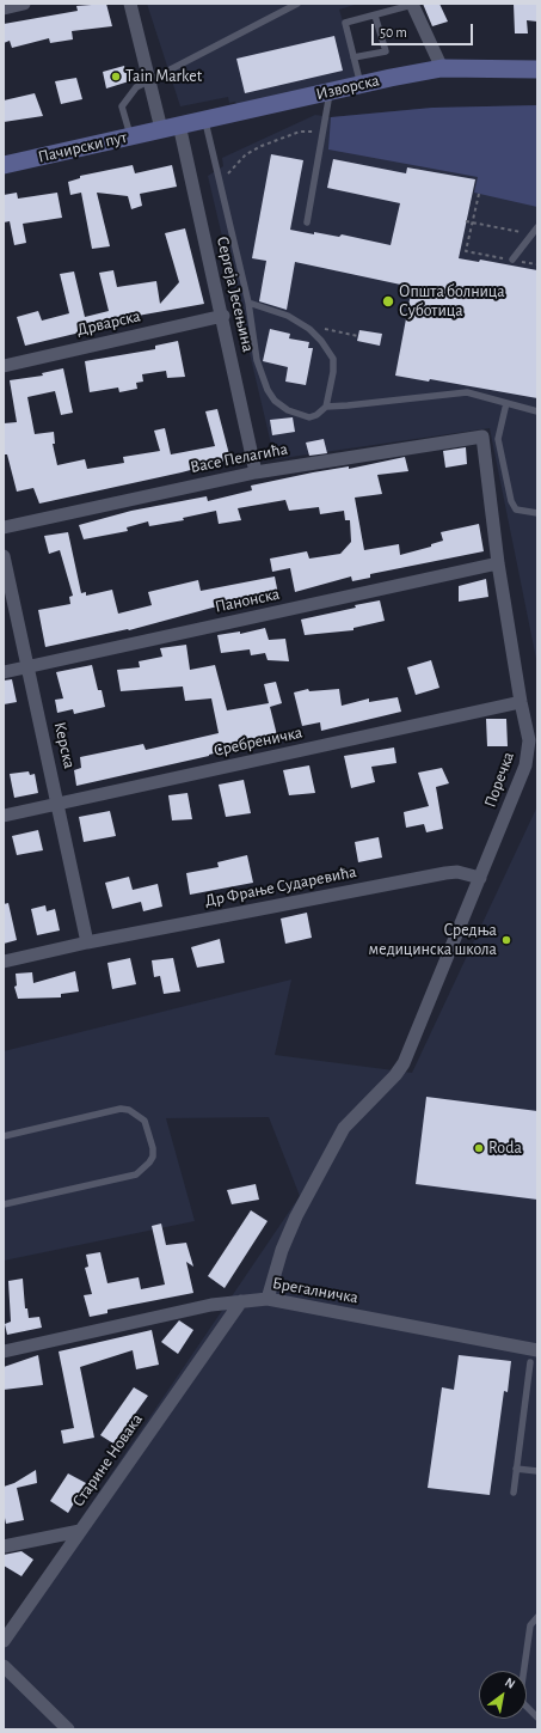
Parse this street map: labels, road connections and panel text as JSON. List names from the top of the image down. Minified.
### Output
{"streets":{"street":["Изворска","Пачирски пут","Сергеја Јесењина","Дрварска","Васе Пелагића","Панонска","Сребреничка","Керска","Поречка","Др Фрање Сударевића","Брегалничка","Старине Новака"]},"crossings":[["Изворска","Пачирски пут"],["Изворска","Сергеја Јесењина"],["Сергеја Јесењина","Дрварска"],["Сергеја Јесењина","Васе Пелагића"],["Васе Пелагића","Поречка"],["Панонска","Керска"],["Панонска","Поречка"],["Сребреничка","Керска"],["Сребреничка","Поречка"],["Керска","Др Фрање Сударевића"],["Поречка","Др Фрање Сударевића"],["Поречка","Брегалничка"],["Брегалничка","Старине Новака"]],"places":["Tain Market","Општа болница Суботица","Средња медицинска школа","Roda"],"scale_bar":"50 m","north":"top right"}
